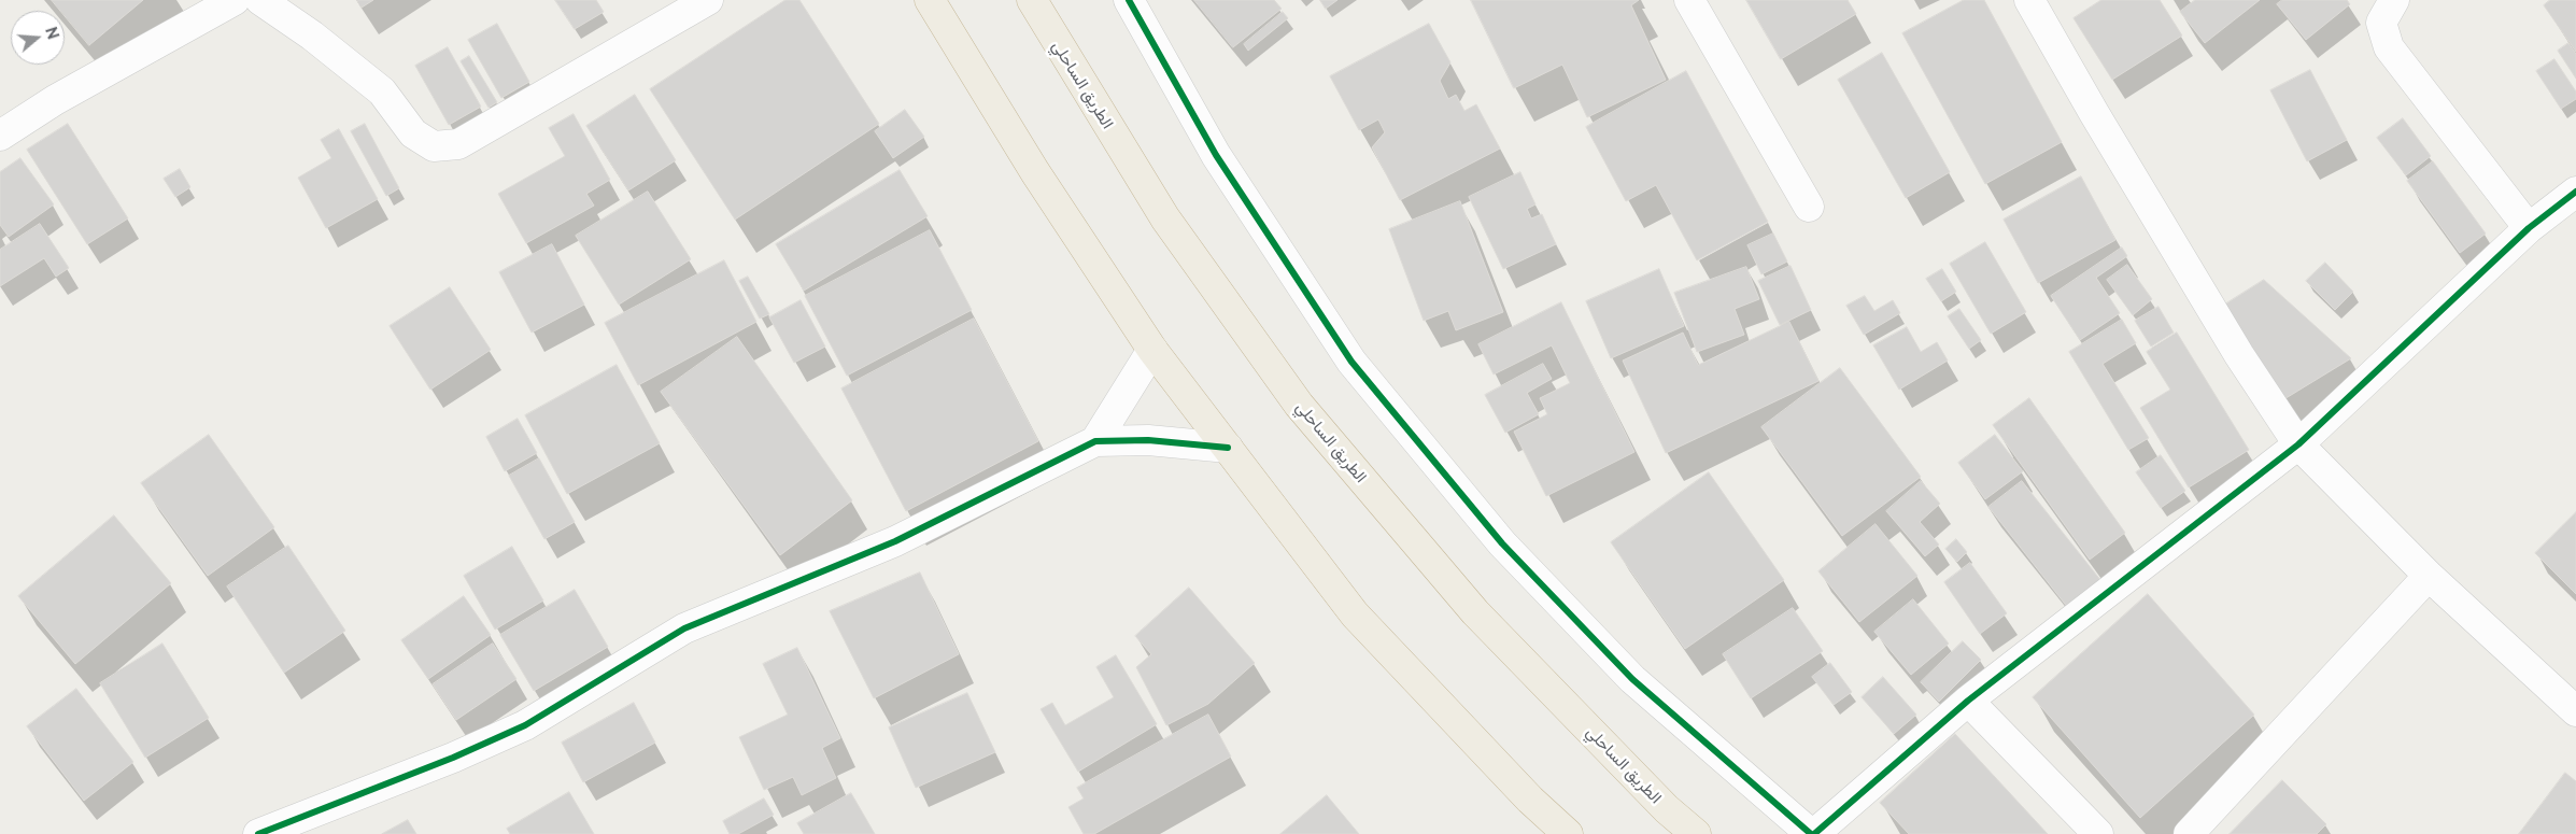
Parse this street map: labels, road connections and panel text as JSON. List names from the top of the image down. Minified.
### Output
{"streets":{"highway":["الطريق الساحلي"]},"north":"right"}
